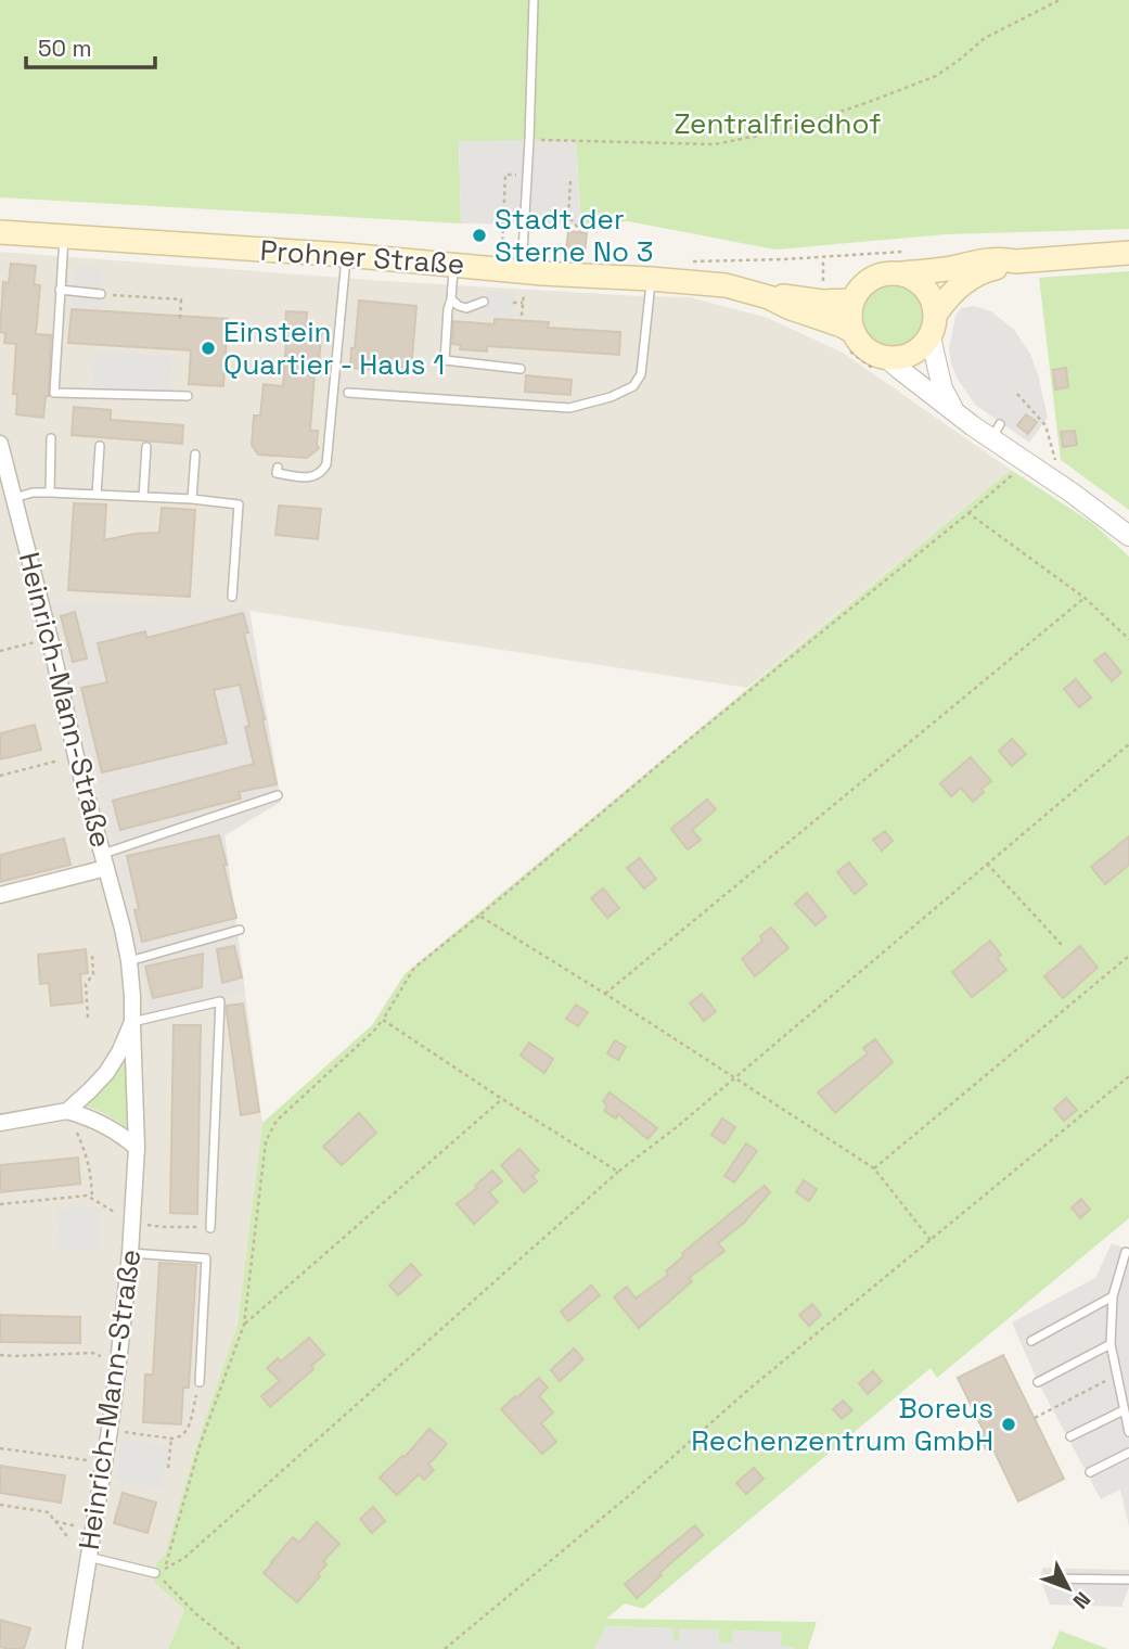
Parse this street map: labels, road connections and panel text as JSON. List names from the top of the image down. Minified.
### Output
{"streets":{"main road":["Prohner Straße"],"street":["Heinrich-Mann-Straße"]},"parks":["Zentralfriedhof"],"places":["Stadt der Sterne No 3","Einstein Quartier - Haus 1","Boreus Rechenzentrum GmbH"],"scale_bar":"50 m","north":"bottom right"}
